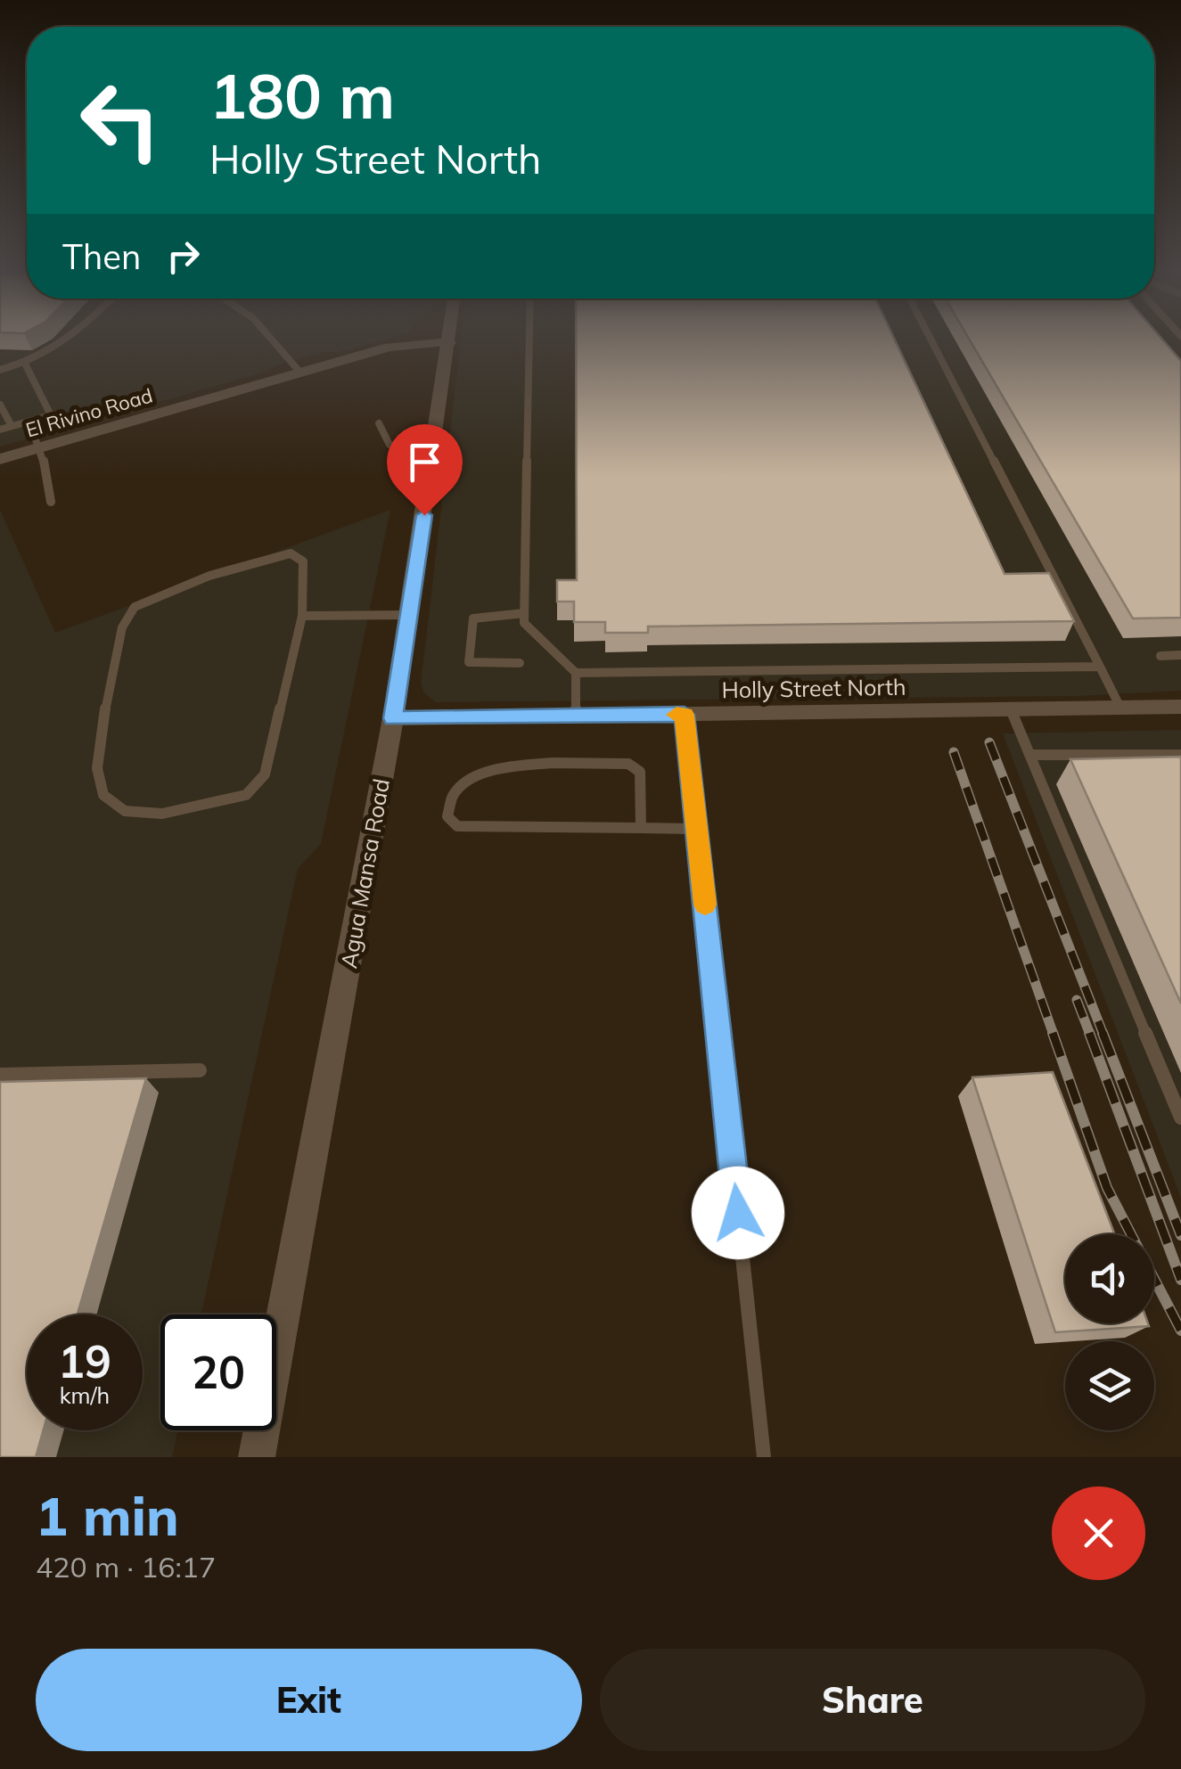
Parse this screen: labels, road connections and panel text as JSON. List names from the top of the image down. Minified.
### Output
{"streets":{"main road":["El Rivino Road","Agua Mansa Road"],"street":["Holly Street North"]},"crossings":[["El Rivino Road","Agua Mansa Road"],["Holly Street North","Agua Mansa Road"]],"page":{"turn":["180 m","Holly Street North"],"then":"Then","speed":"19 km/h","limit":"20","heading":["1 min","420 m · 16:17"],"buttons":["Exit","Share"]}}
